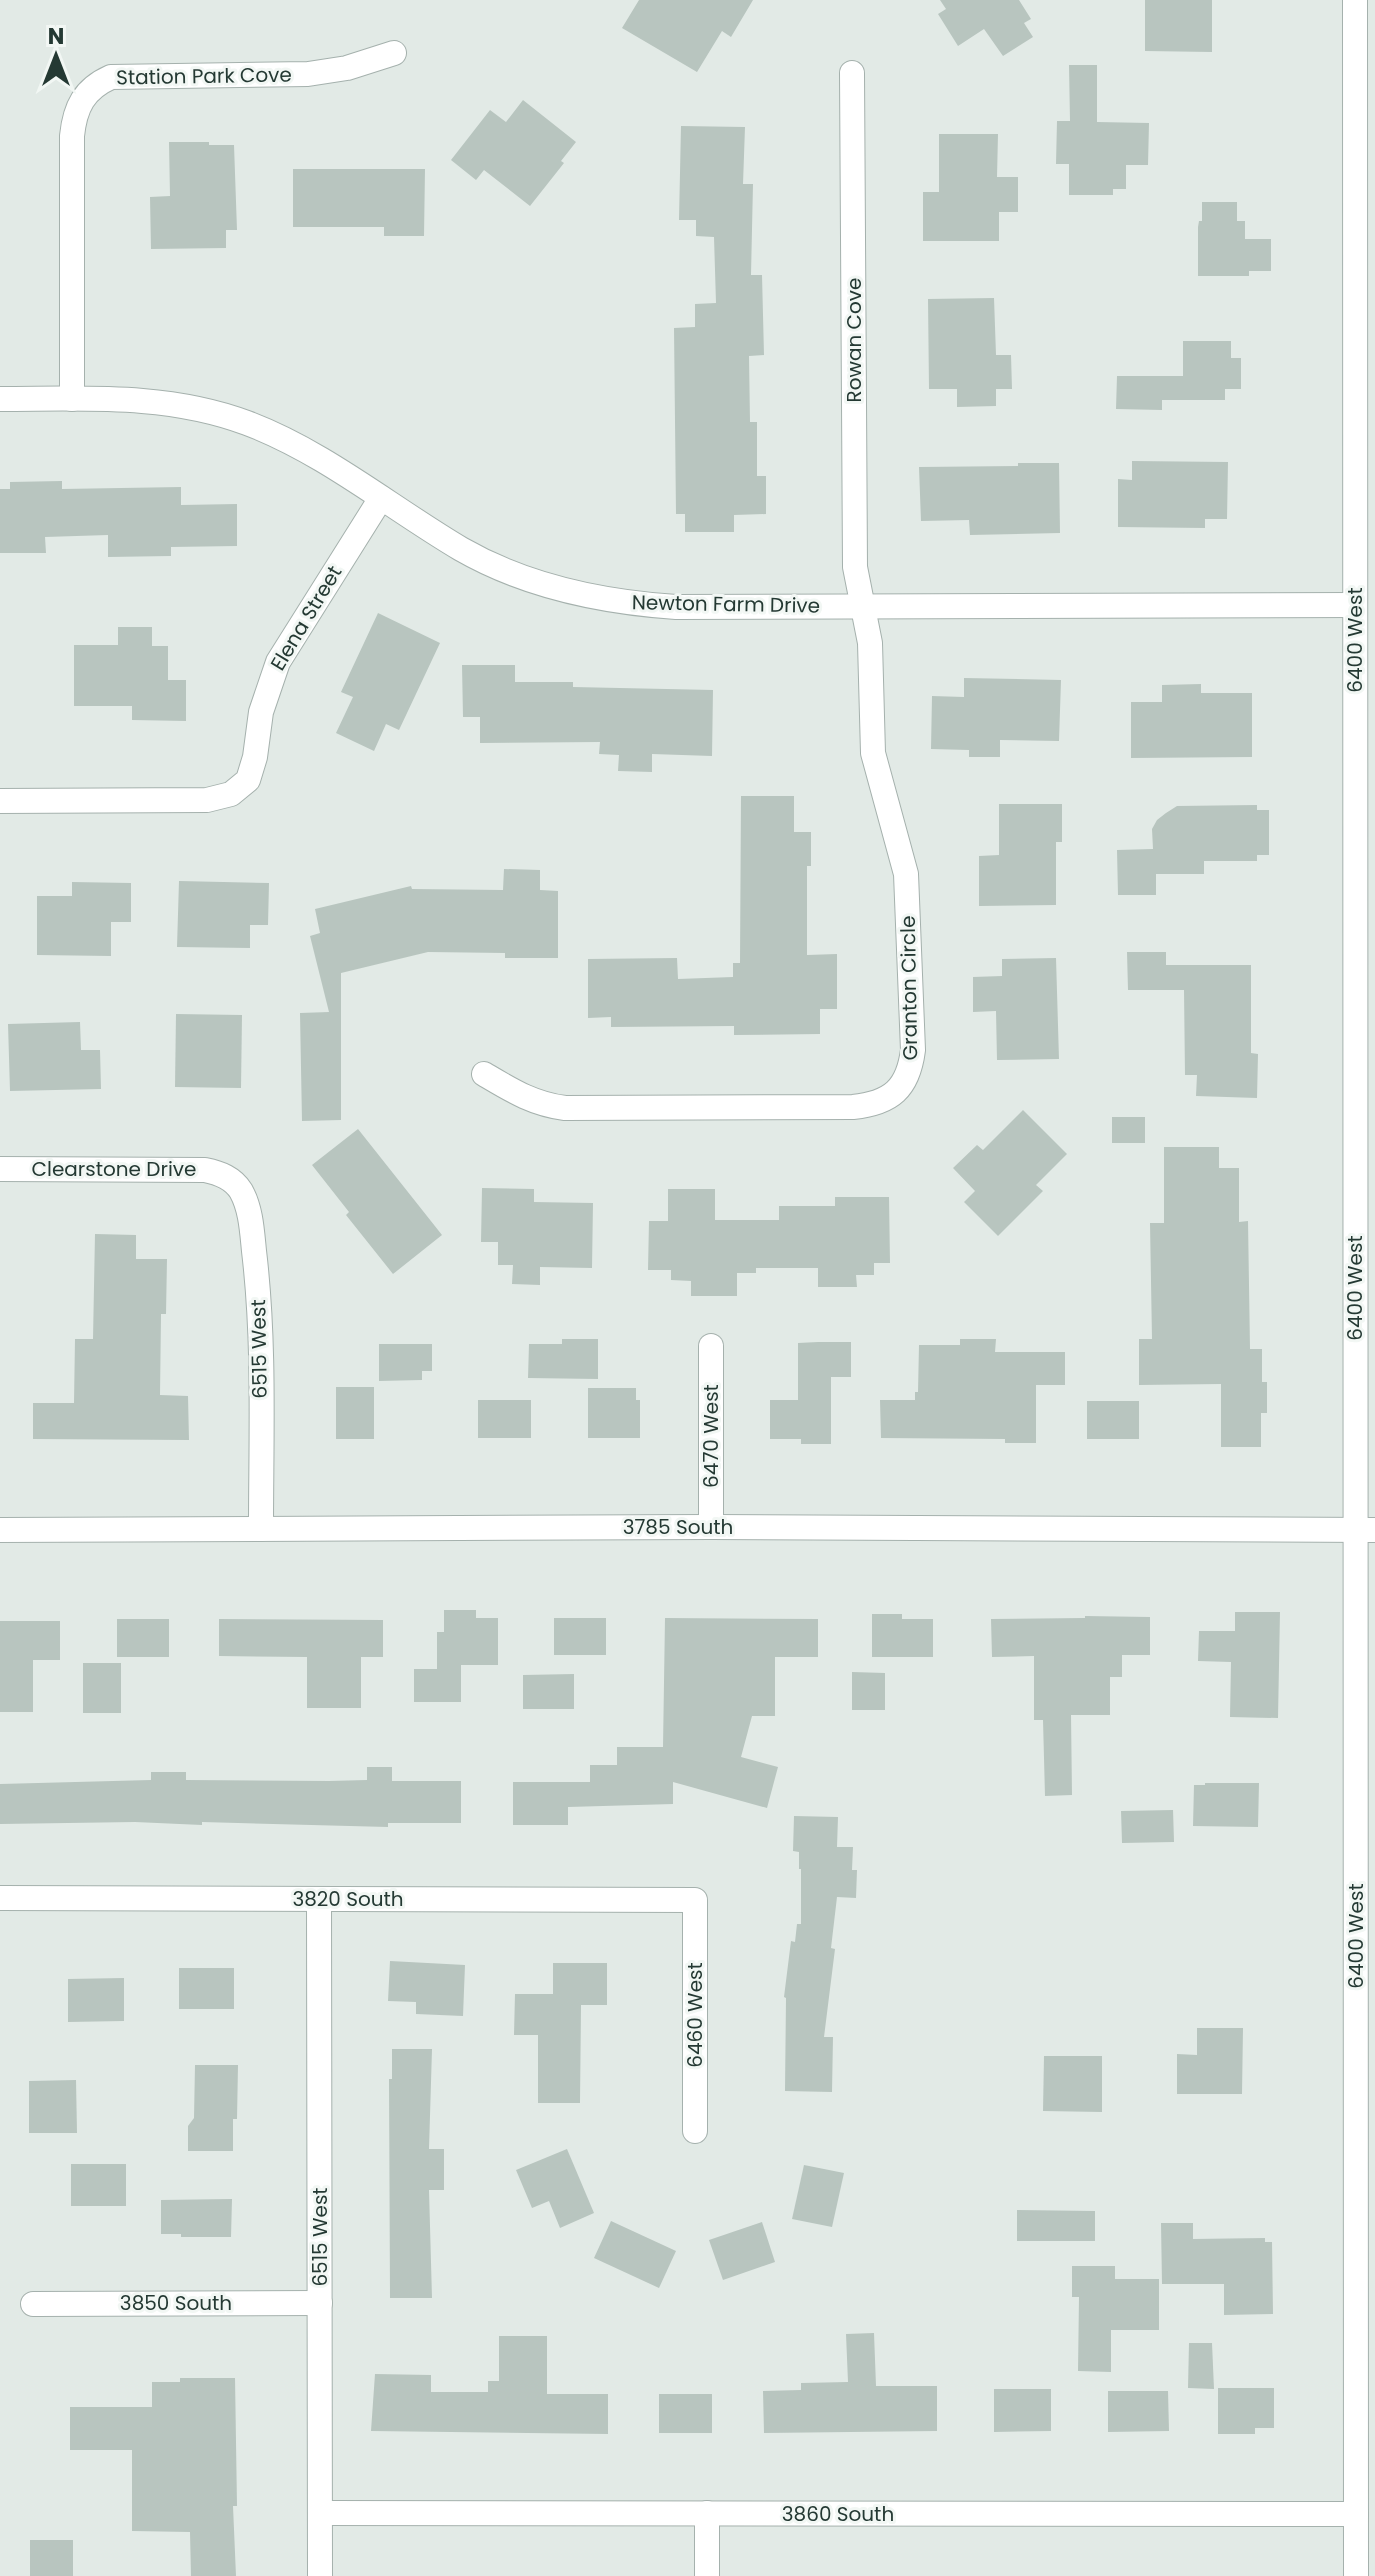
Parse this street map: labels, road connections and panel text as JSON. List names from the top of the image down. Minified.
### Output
{"streets":{"street":["Station Park Cove","Rowan Cove","Newton Farm Drive","Elena Street","6400 West","Granton Circle","Clearstone Drive","6515 West","6470 West","3785 South","3820 South","6460 West","3850 South","3860 South"]},"crossings":[["Station Park Cove","Newton Farm Drive"],["Rowan Cove","Newton Farm Drive"],["Rowan Cove","Granton Circle"],["Newton Farm Drive","Elena Street"],["Newton Farm Drive","6400 West"],["Newton Farm Drive","Granton Circle"],["6400 West","3785 South"],["6400 West","3860 South"],["Clearstone Drive","6515 West"],["6515 West","3785 South"],["6515 West","3820 South"],["6515 West","3850 South"],["6515 West","3860 South"],["6470 West","3785 South"],["3820 South","6460 West"]],"north":"top"}
